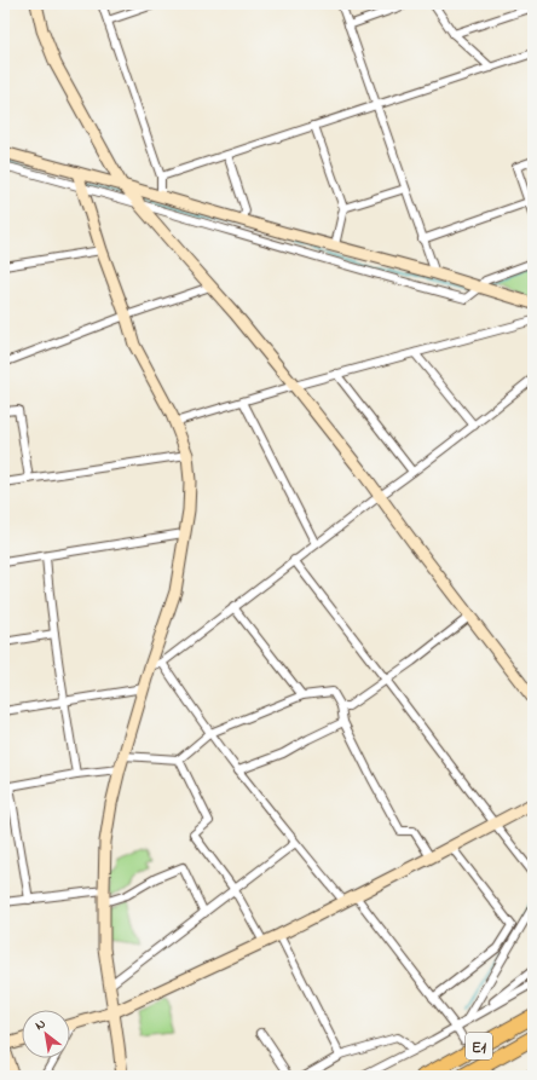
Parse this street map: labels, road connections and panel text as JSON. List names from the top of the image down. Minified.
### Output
{"streets":{"highway":["E1"]},"north":"top left"}
